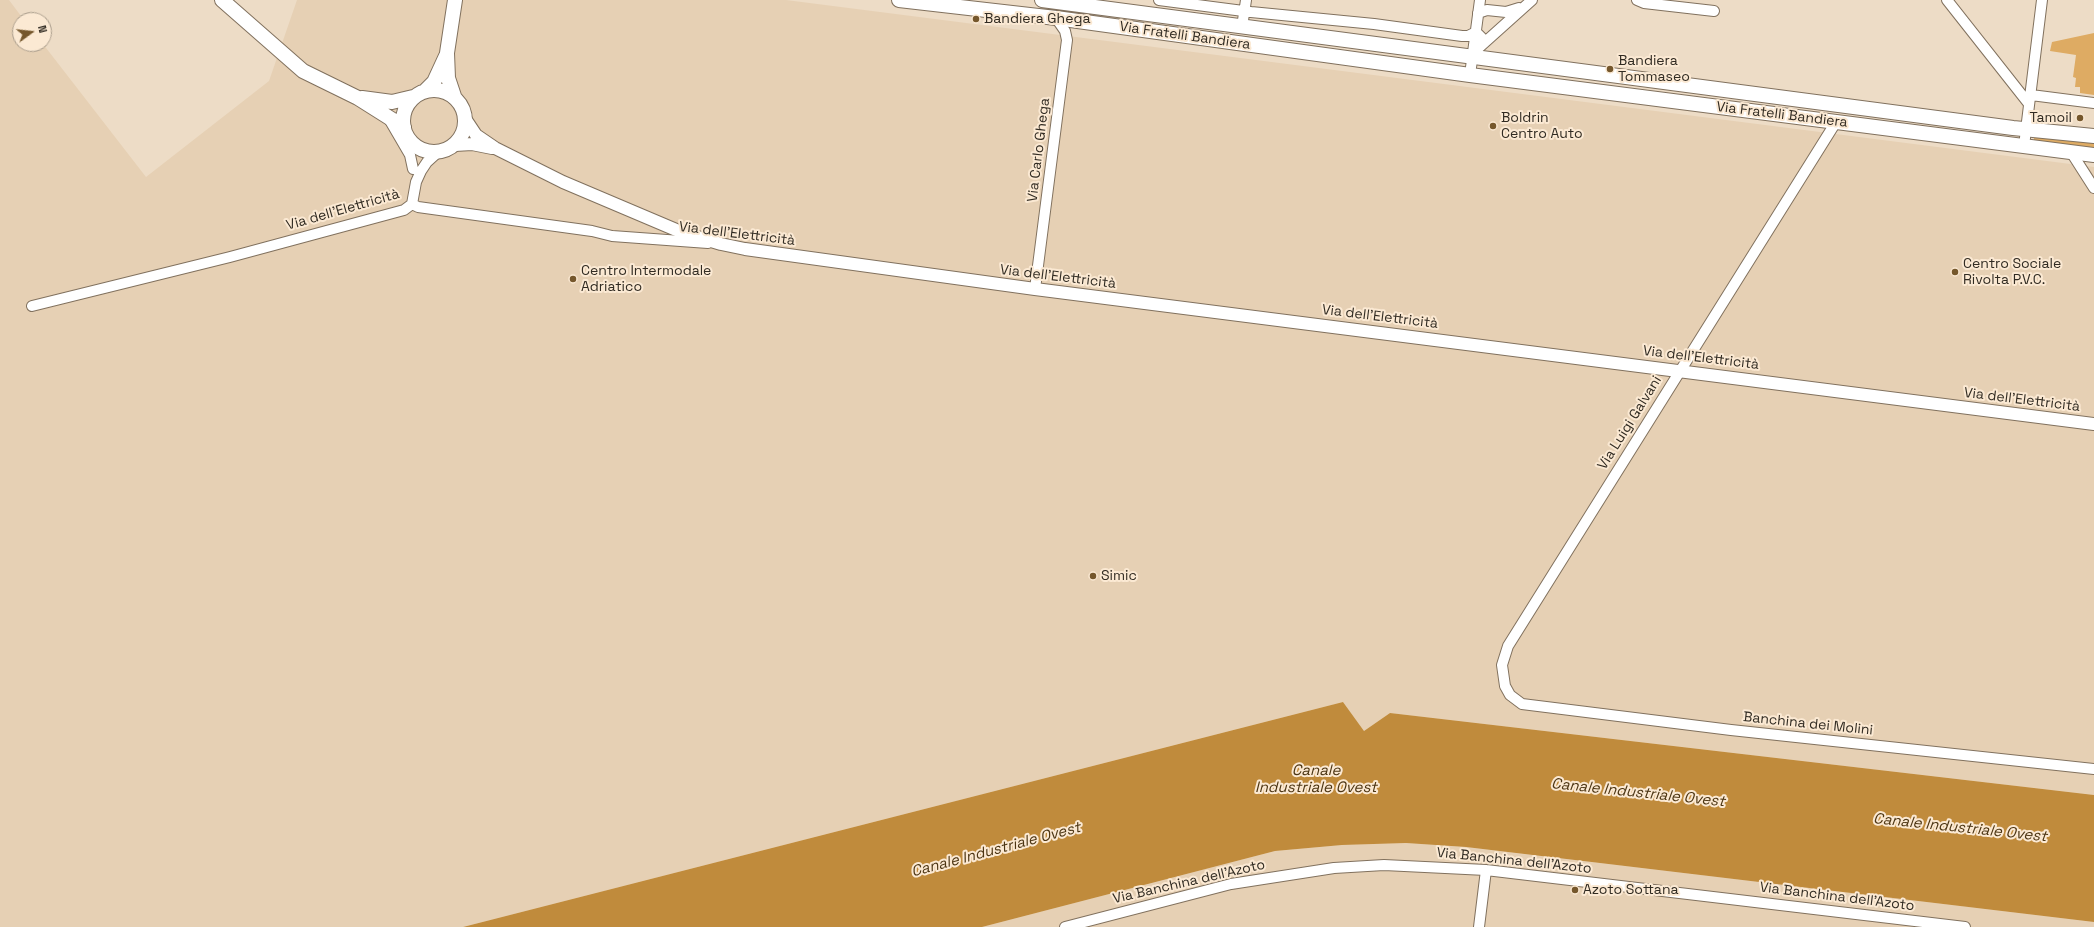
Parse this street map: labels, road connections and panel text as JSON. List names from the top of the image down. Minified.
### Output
{"streets":{"main road":["Via Fratelli Bandiera"],"street":["Via Carlo Ghega","Via dell'Elettricità","Via Luigi Galvani","Banchina dei Molini","Via Banchina dell'Azoto"]},"crossings":[["Via Fratelli Bandiera","Via Carlo Ghega"],["Via Fratelli Bandiera","Via Luigi Galvani"],["Via Carlo Ghega","Via dell'Elettricità"],["Via dell'Elettricità","Via Luigi Galvani"],["Via Luigi Galvani","Banchina dei Molini"]],"water":["Canale Industriale Ovest"],"places":["Bandiera Ghega","Bandiera Tommaseo","Tamoil","Boldrin Centro Auto","Centro Sociale Rivolta P.V.C.","Centro Intermodale Adriatico","Simic","Azoto Sottana"],"north":"right"}
